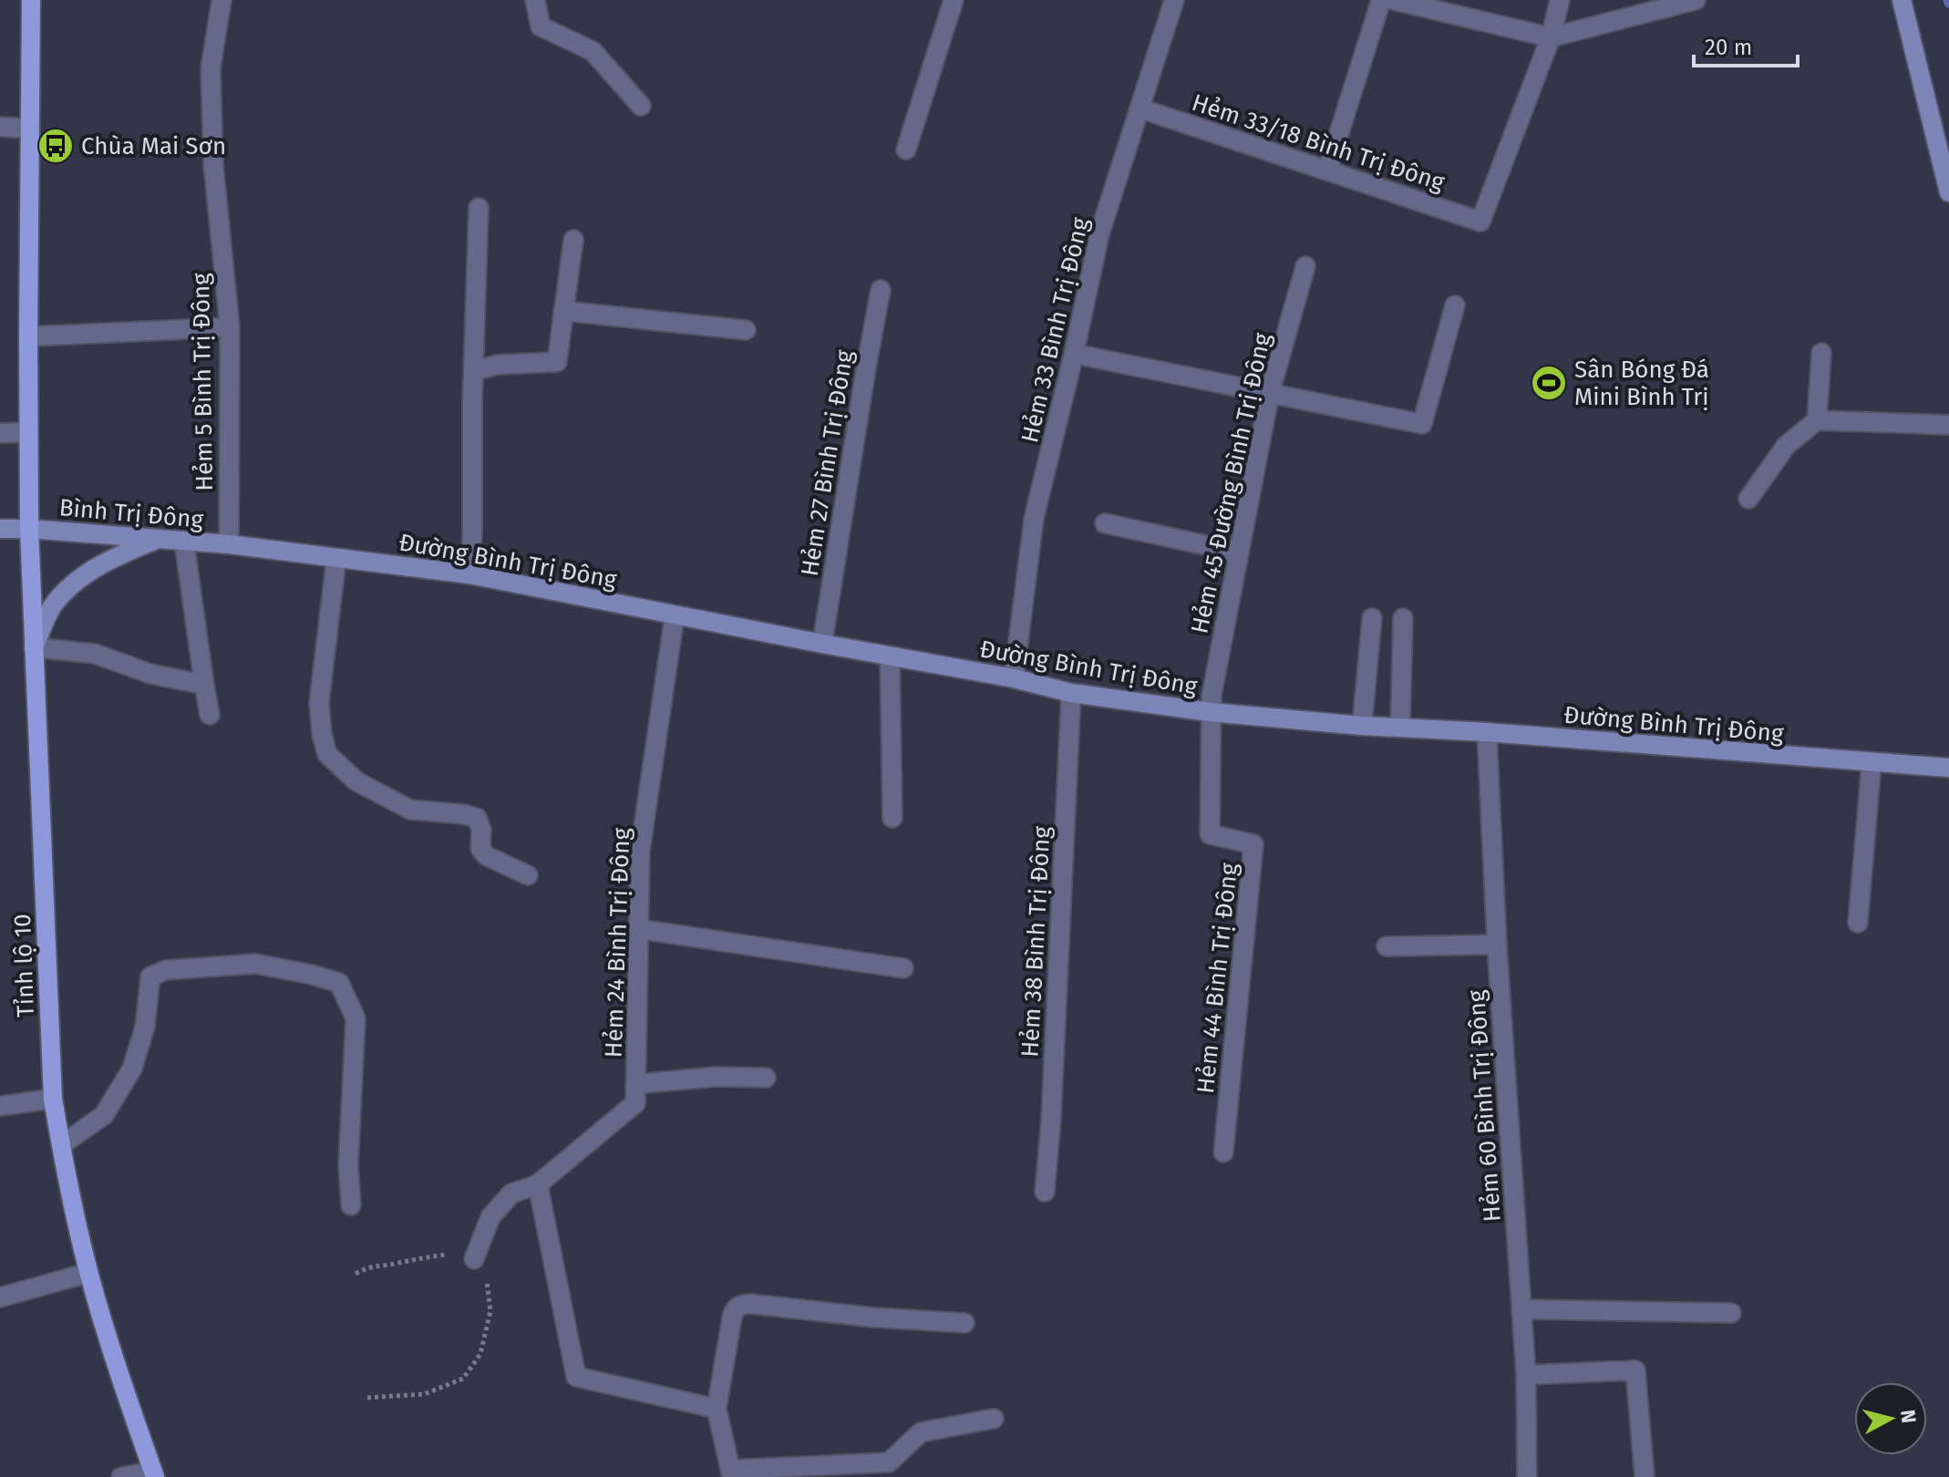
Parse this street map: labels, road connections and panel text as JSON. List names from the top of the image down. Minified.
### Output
{"streets":{"main road":["Tỉnh lộ 10"],"street":["Hẻm 33/18 Bình Trị Đông","Hẻm 33 Bình Trị Đông","Hẻm 5 Bình Trị Đông","Hẻm 27 Bình Trị Đông","Hẻm 45 Đường Bình Trị Đông","Bình Trị Đông","Đường Bình Trị Đông","Hẻm 38 Bình Trị Đông","Hẻm 24 Bình Trị Đông","Hẻm 44 Bình Trị Đông","Hẻm 60 Bình Trị Đông"]},"crossings":[["Hẻm 33/18 Bình Trị Đông","Hẻm 33 Bình Trị Đông"],["Hẻm 33 Bình Trị Đông","Đường Bình Trị Đông"],["Hẻm 5 Bình Trị Đông","Bình Trị Đông"],["Hẻm 5 Bình Trị Đông","Đường Bình Trị Đông"],["Hẻm 27 Bình Trị Đông","Đường Bình Trị Đông"],["Hẻm 45 Đường Bình Trị Đông","Đường Bình Trị Đông"],["Hẻm 45 Đường Bình Trị Đông","Hẻm 44 Bình Trị Đông"],["Bình Trị Đông","Đường Bình Trị Đông"],["Bình Trị Đông","Tỉnh lộ 10"],["Đường Bình Trị Đông","Hẻm 38 Bình Trị Đông"],["Đường Bình Trị Đông","Hẻm 24 Bình Trị Đông"],["Đường Bình Trị Đông","Hẻm 44 Bình Trị Đông"],["Đường Bình Trị Đông","Hẻm 60 Bình Trị Đông"]],"places":{"bus stop":["Chùa Mai Sơn"],"sports":["Sân Bóng Đá Mini Bình Trị"]},"scale_bar":"20 m","north":"right"}
